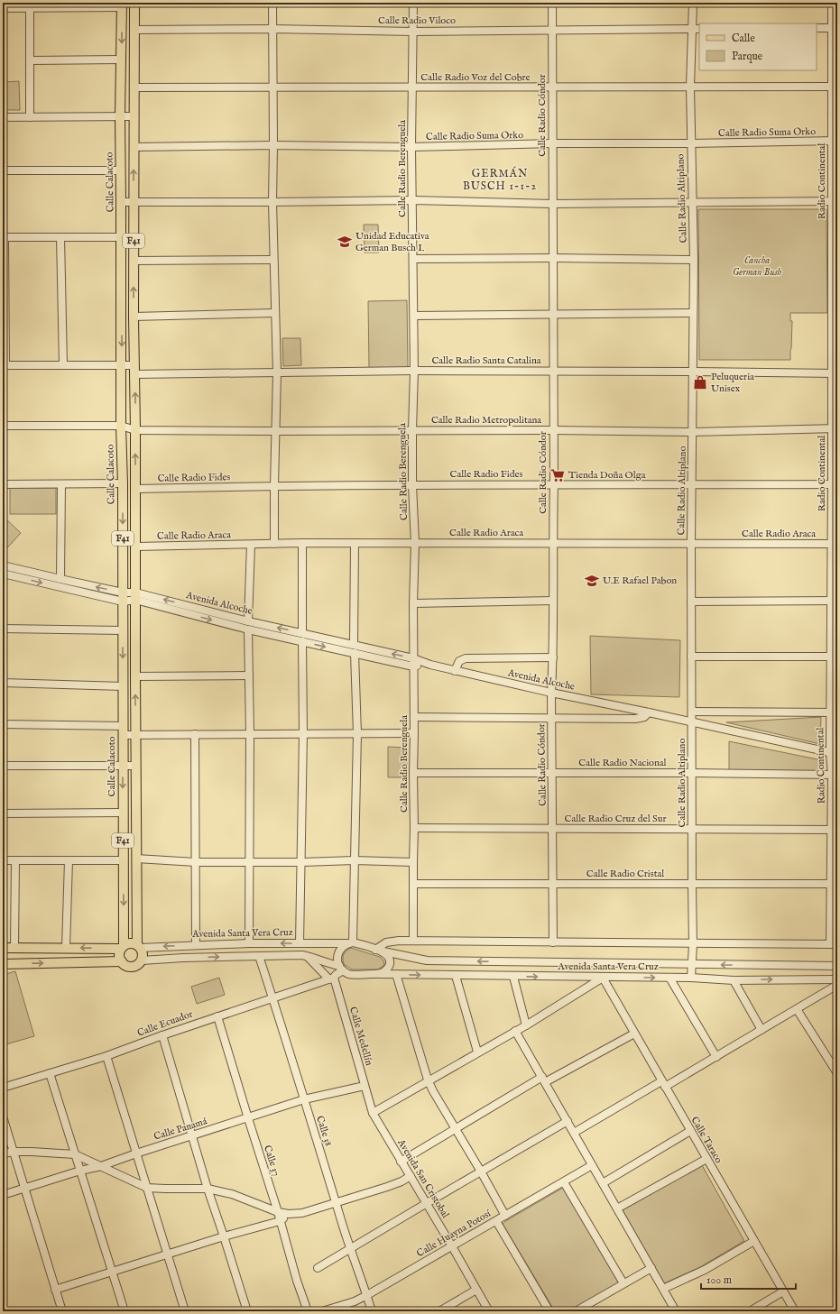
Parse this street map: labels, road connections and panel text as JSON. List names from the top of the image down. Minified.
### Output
{"streets":{"main road":["Calle Calacoto","F41"],"street":["Calle Radio Viloco","Calle Radio Voz del Cobre","Calle Radio Cóndor","Calle Radio Suma Orko","Calle Radio Berenguela","Radio Continental","Calle Radio Altiplano","Calle Radio Santa Catalina","Calle Radio Metropolitana","Calle Radio Fides","Calle Radio Araca","Avenida Alcoche","Calle Radio Nacional","Calle Radio Cruz del Sur","Calle Radio Cristal","Avenida Santa Vera Cruz","Calle Ecuador","Calle Medellín","Calle Panamá","Calle 38","Calle Taraco","Calle 37","Avenida San Cristobal","Calle Huayna Potosí"]},"crossings":[["Calle Radio Viloco","Calle Radio Cóndor"],["Calle Radio Viloco","Calle Radio Berenguela"],["Calle Radio Viloco","Calle Radio Altiplano"],["Calle Radio Viloco","F41"],["Calle Radio Voz del Cobre","Calle Radio Cóndor"],["Calle Radio Voz del Cobre","Calle Radio Berenguela"],["Calle Radio Voz del Cobre","Radio Continental"],["Calle Radio Voz del Cobre","Calle Radio Altiplano"],["Calle Radio Voz del Cobre","F41"],["Calle Radio Cóndor","Calle Radio Suma Orko"],["Calle Radio Cóndor","Calle Radio Santa Catalina"],["Calle Radio Cóndor","Calle Radio Metropolitana"],["Calle Radio Cóndor","Calle Radio Fides"],["Calle Radio Cóndor","Calle Radio Araca"],["Calle Radio Cóndor","Avenida Alcoche"],["Calle Radio Cóndor","Calle Radio Nacional"],["Calle Radio Cóndor","Calle Radio Cruz del Sur"],["Calle Radio Cóndor","Calle Radio Cristal"],["Calle Radio Suma Orko","Calle Radio Berenguela"],["Calle Radio Suma Orko","Radio Continental"],["Calle Radio Suma Orko","Calle Radio Altiplano"],["Calle Radio Suma Orko","F41"],["Calle Radio Berenguela","Calle Radio Santa Catalina"],["Calle Radio Berenguela","Calle Radio Metropolitana"],["Calle Radio Berenguela","Calle Radio Fides"],["Calle Radio Berenguela","Calle Radio Araca"],["Calle Radio Berenguela","Avenida Alcoche"],["Calle Radio Berenguela","Calle Radio Nacional"],["Calle Radio Berenguela","Calle Radio Cruz del Sur"],["Calle Radio Berenguela","Calle Radio Cristal"],["Radio Continental","Calle Radio Santa Catalina"],["Radio Continental","Calle Radio Metropolitana"],["Radio Continental","Calle Radio Fides"],["Radio Continental","Calle Radio Araca"],["Radio Continental","Calle Radio Nacional"],["Radio Continental","Calle Radio Cruz del Sur"],["Radio Continental","Calle Radio Cristal"],["Calle Calacoto","F41"],["Calle Calacoto","Calle Radio Santa Catalina"],["Calle Calacoto","Calle Radio Metropolitana"],["Calle Calacoto","Avenida Alcoche"],["Calle Calacoto","Avenida Santa Vera Cruz"],["Calle Radio Altiplano","Calle Radio Santa Catalina"],["Calle Radio Altiplano","Calle Radio Metropolitana"],["Calle Radio Altiplano","Calle Radio Fides"],["Calle Radio Altiplano","Calle Radio Araca"],["Calle Radio Altiplano","Avenida Alcoche"],["Calle Radio Altiplano","Calle Radio Nacional"],["Calle Radio Altiplano","Calle Radio Cruz del Sur"],["Calle Radio Altiplano","Calle Radio Cristal"],["Calle Radio Altiplano","Avenida Santa Vera Cruz"],["F41","Calle Radio Santa Catalina"],["F41","Calle Radio Metropolitana"],["F41","Calle Radio Fides"],["F41","Calle Radio Araca"],["F41","Avenida Alcoche"],["F41","Avenida Santa Vera Cruz"],["Avenida Santa Vera Cruz","Calle Taraco"],["Calle Ecuador","Calle Medellín"],["Calle Ecuador","Calle 38"],["Calle Ecuador","Calle 37"],["Calle Medellín","Calle Panamá"],["Calle Medellín","Avenida San Cristobal"],["Calle Panamá","Calle 38"],["Calle Panamá","Calle 37"],["Calle 38","Calle Huayna Potosí"],["Avenida San Cristobal","Calle Huayna Potosí"]],"districts":["GERMÁN BUSCH 1-1-2"],"parks":["Cancha German Bush"],"places":{"school or university":["Unidad Educativa German Busch I.","U.E Rafael Pabon"],"shop":["Peluqueria Unisex"],"supermarket":["Tienda Doña Olga"]},"legend":["Calle","Parque"],"scale_bar":"100 m"}
